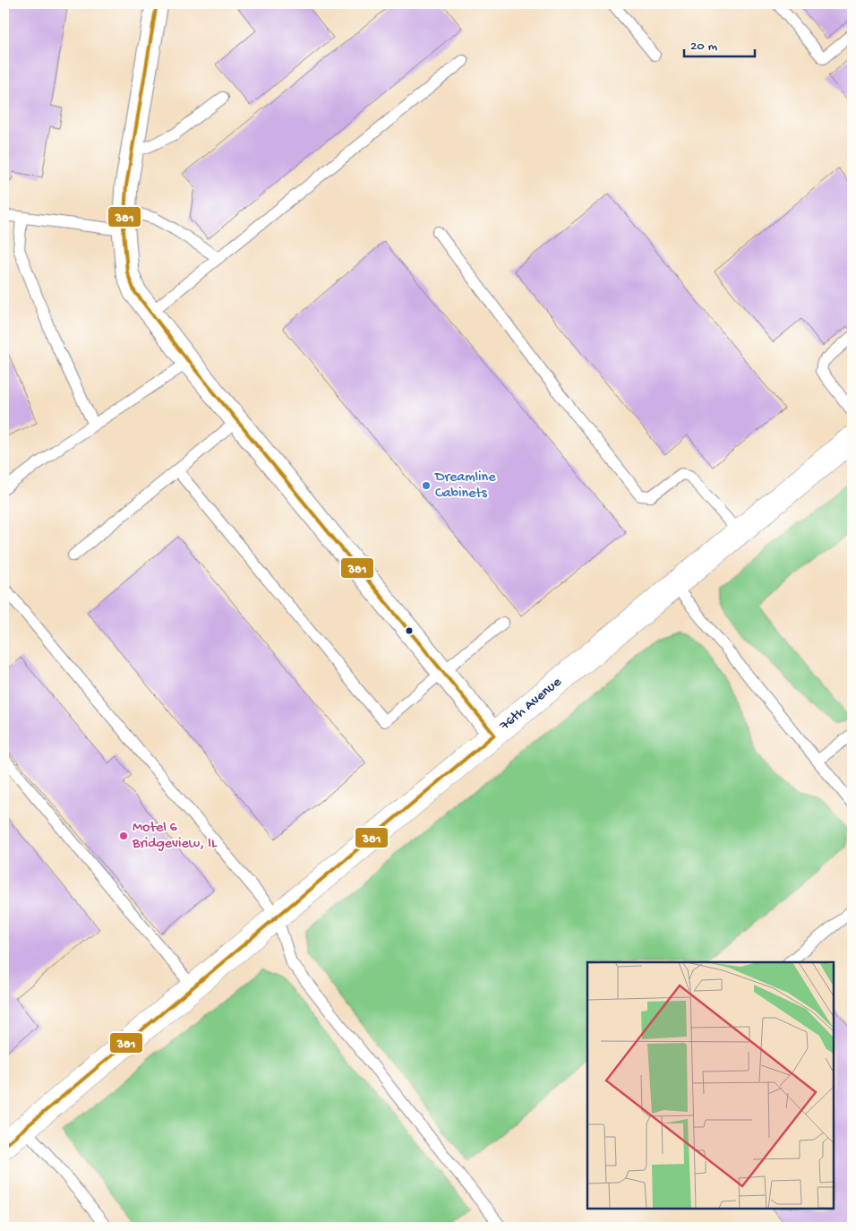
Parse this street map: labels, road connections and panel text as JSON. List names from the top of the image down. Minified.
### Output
{"streets":{"street":["76th Avenue"]},"places":["Dreamline Cabinets","Motel 6 Bridgeview, IL"],"lines":["transit line 381"],"scale_bar":"20 m"}
